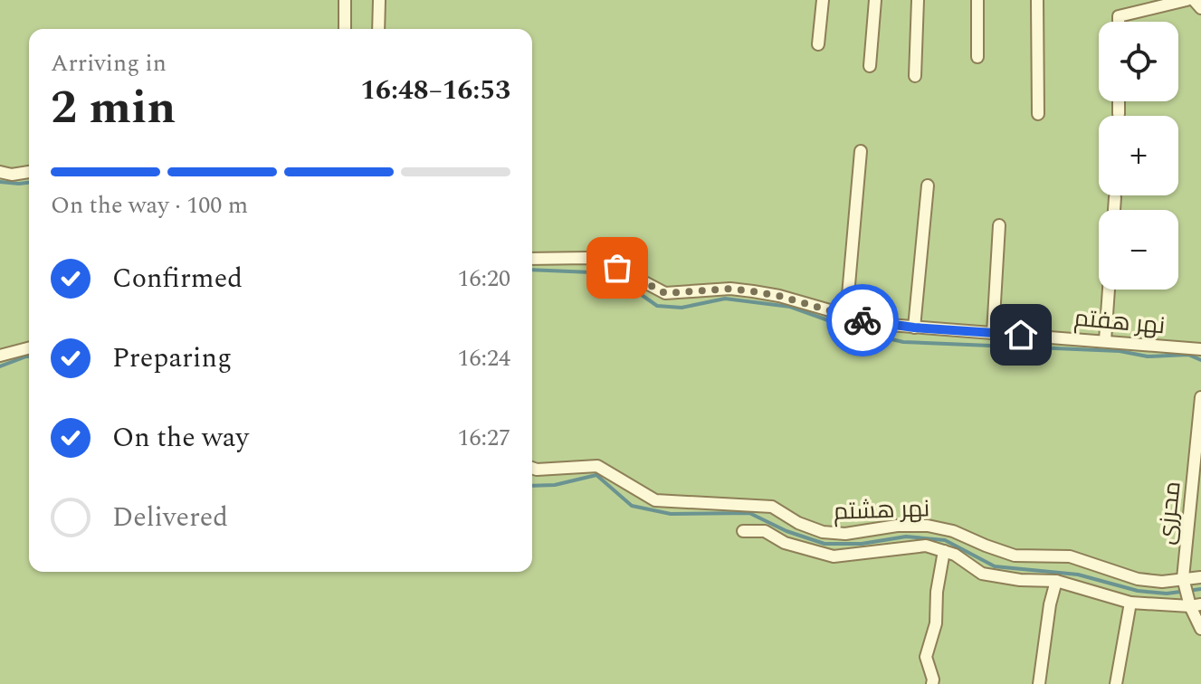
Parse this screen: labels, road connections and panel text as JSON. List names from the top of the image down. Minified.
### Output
{"streets":{"street":["نهر هفتم","نهر هشتم","محرزی"]},"crossings":[["نهر هشتم","محرزی"]],"page":{"map_buttons":["+","−"],"heading":["2 min","Arriving in","16:48–16:53"],"bar":"On the way · 100 m","list":[["Confirmed","16:20"],["Preparing","16:24"],["On the way","16:27"],"Delivered"]}}
